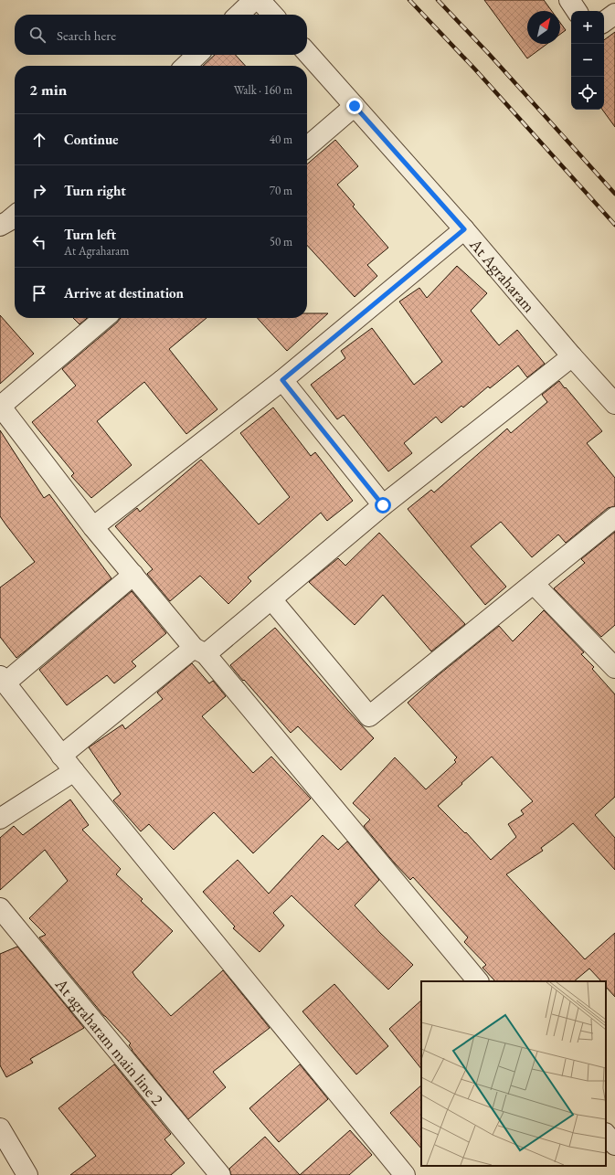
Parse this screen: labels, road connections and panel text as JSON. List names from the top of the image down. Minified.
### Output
{"streets":{"street":["At Agraharam","At agraharam main line 2"]},"north":"top right","page":{"map_buttons":["+","−"],"search":"Search here","heading":["2 min","Walk · 160 m"],"list":[["Continue","40 m"],["Turn right","70 m"],["Turn left","At Agraharam","50 m"],"Arrive at destination"]}}
